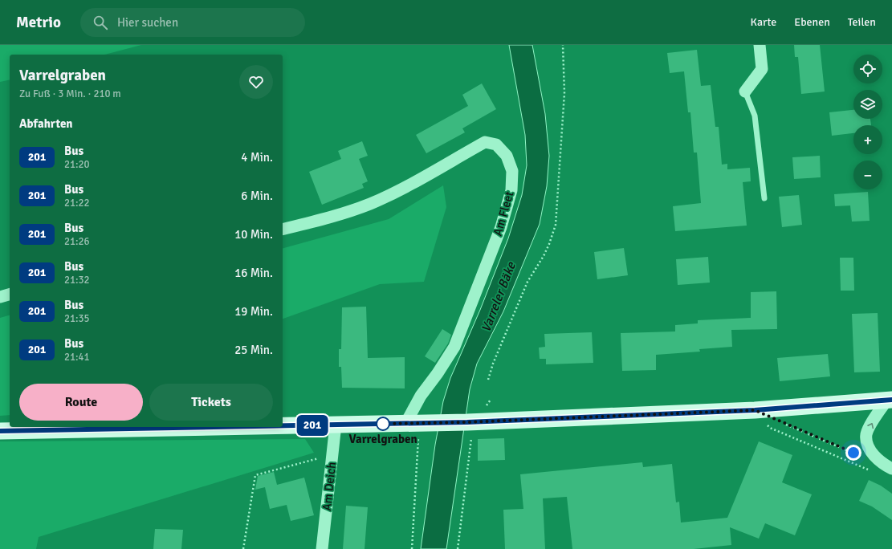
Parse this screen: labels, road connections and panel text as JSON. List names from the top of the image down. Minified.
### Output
{"streets":{"street":["Am Fleet","Am Deich"]},"water":["Varreler Bäke"],"places":["Varrelgraben"],"lines":["bus line 201"],"page":{"header":"Metrio","search":"Hier suchen","nav":["Karte","Ebenen","Teilen"],"on_map":"201","map_buttons":["+","−"],"heading":[["Varrelgraben","Zu Fuß · 3 Min. · 210 m"],"Abfahrten"],"list":[{"mark":"201","name":"Bus","note":"21:20","value":"4 Min."},{"mark":"201","name":"Bus","note":"21:22","value":"6 Min."},{"mark":"201","name":"Bus","note":"21:26","value":"10 Min."},{"mark":"201","name":"Bus","note":"21:32","value":"16 Min."},{"mark":"201","name":"Bus","note":"21:35","value":"19 Min."},{"mark":"201","name":"Bus","note":"21:41","value":"25 Min."}],"buttons":["Route","Tickets"]}}
